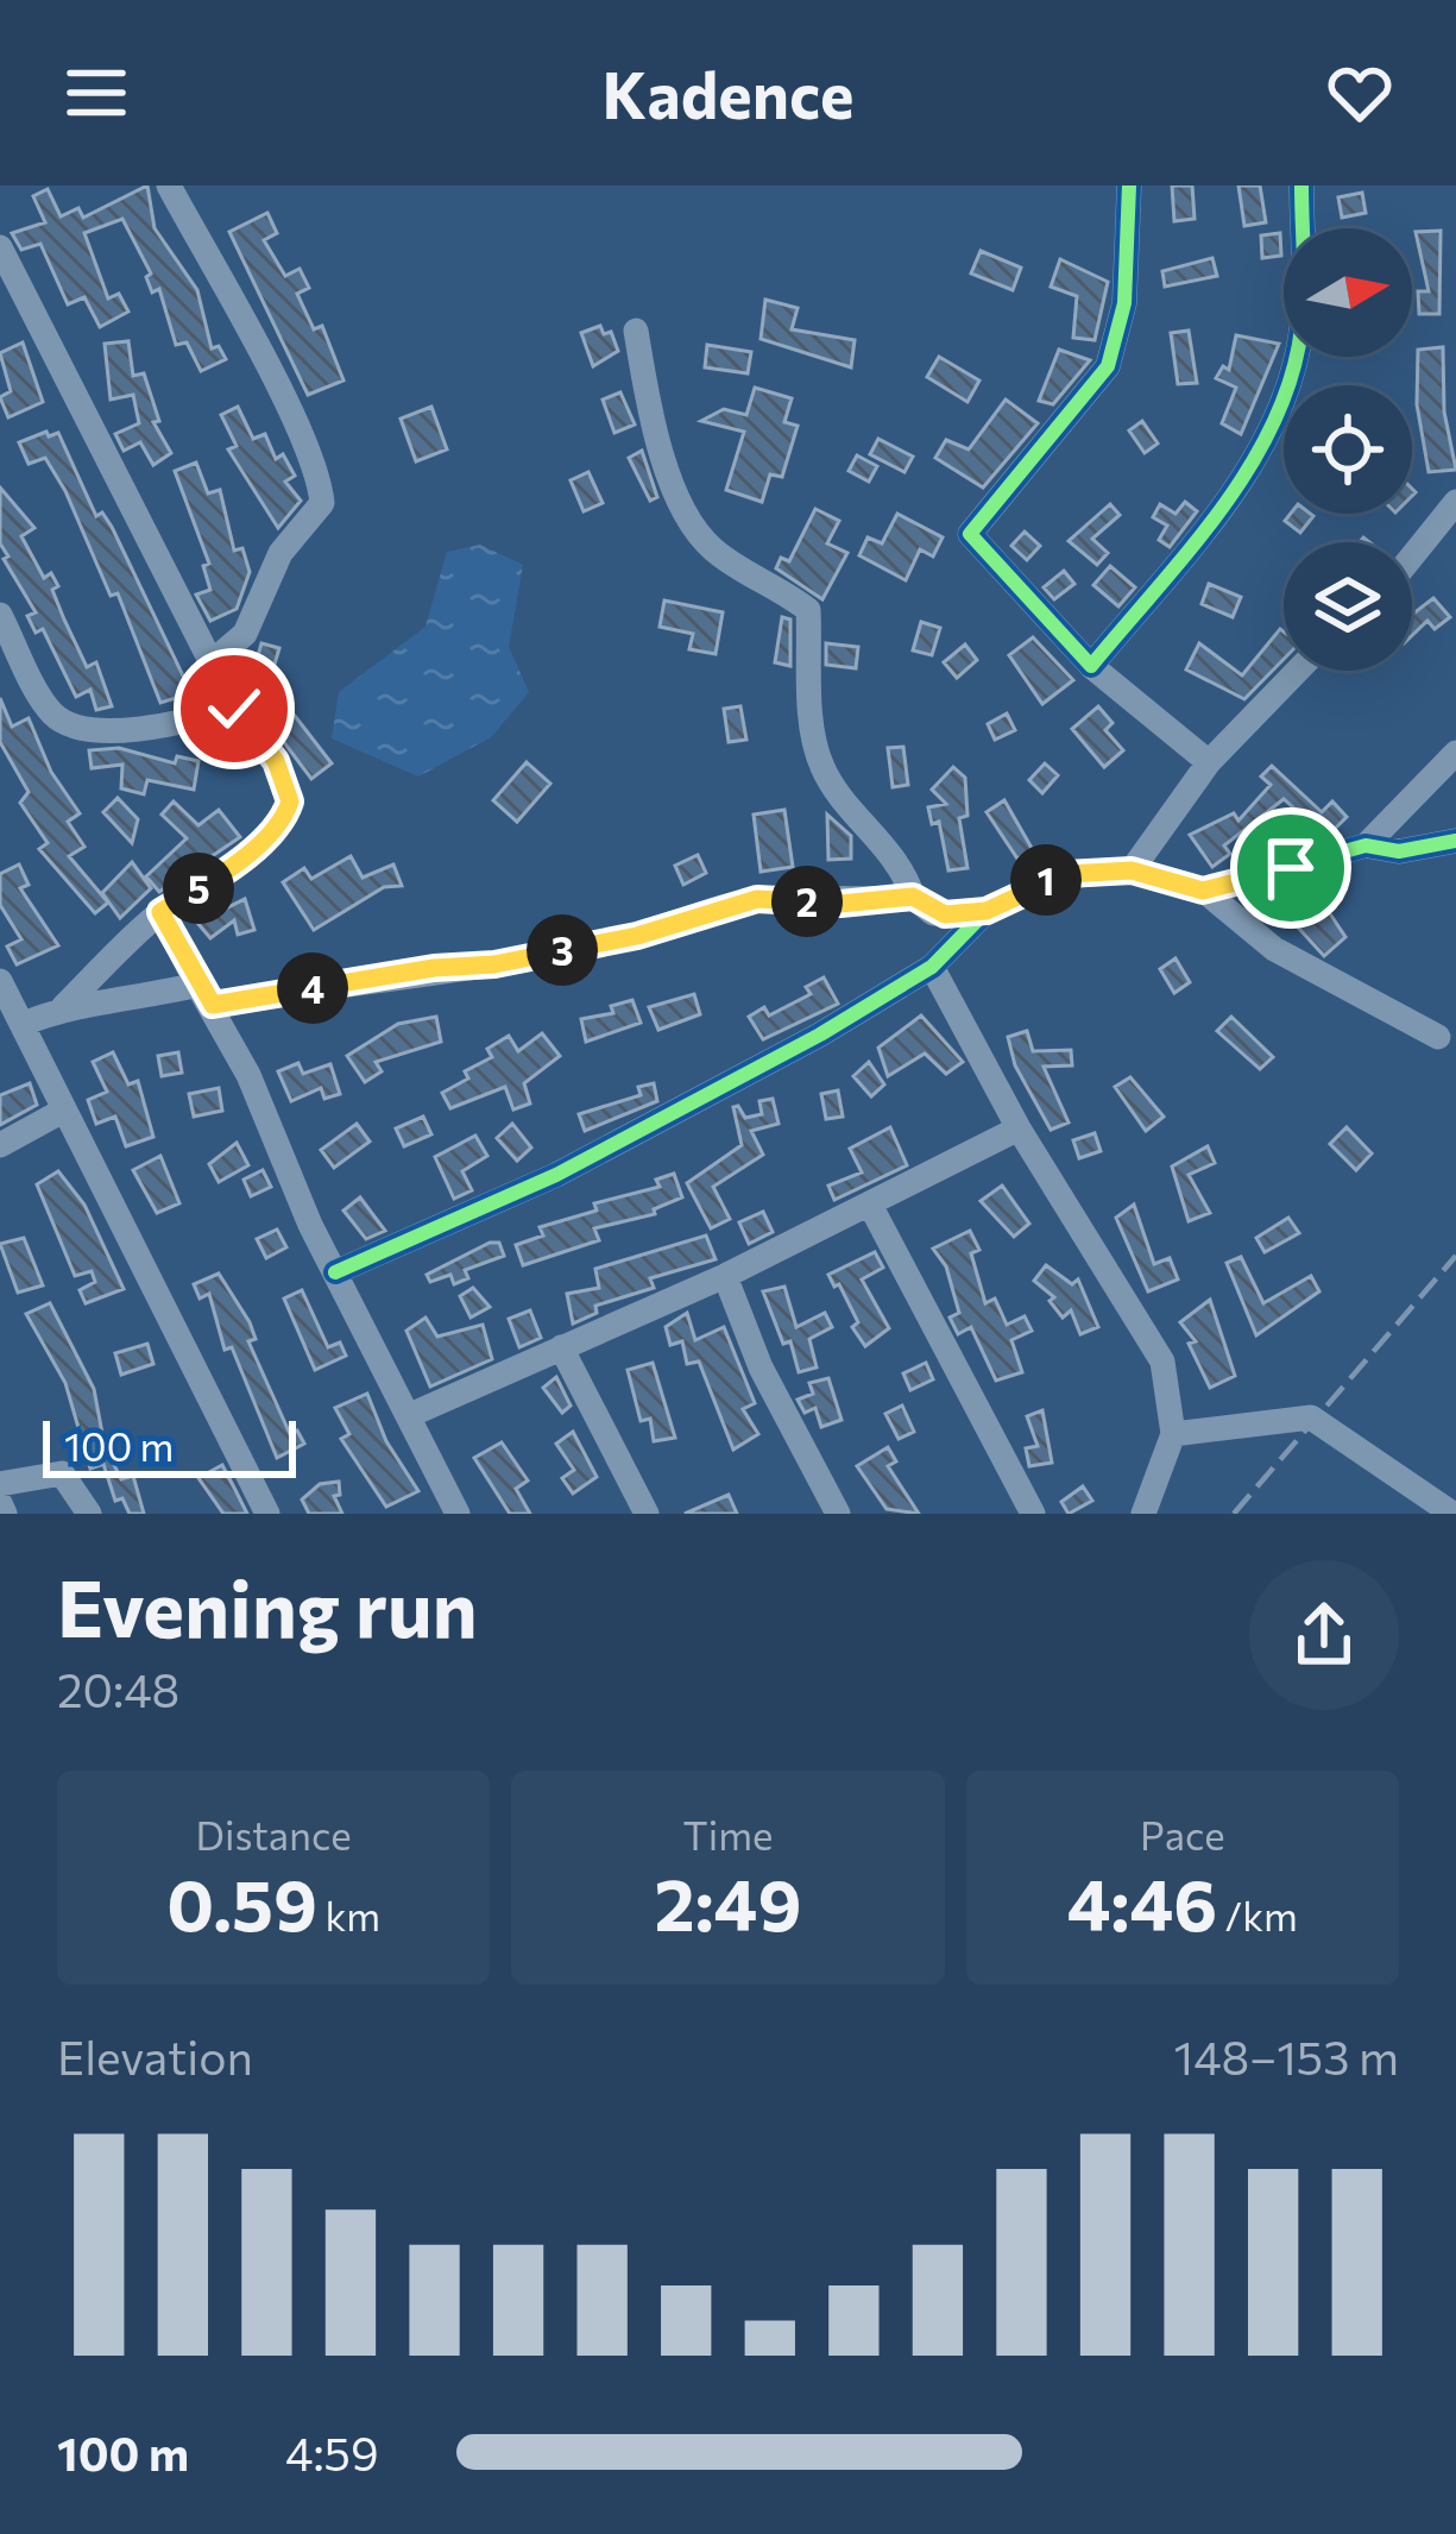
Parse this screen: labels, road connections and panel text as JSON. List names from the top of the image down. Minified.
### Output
{"scale_bar":"100 m","north":"right","page":{"header":"Kadence","pins":["1","5","2","3","4"],"scale":"100 m","heading":["Evening run","20:48"],"stats":[["Distance","0.59 km"],["Time","2:49"],["Pace","4:46 /km"]],"chart":["Elevation","148–153 m"],"list":[{"name":"100 m","note":"4:59"}]}}
